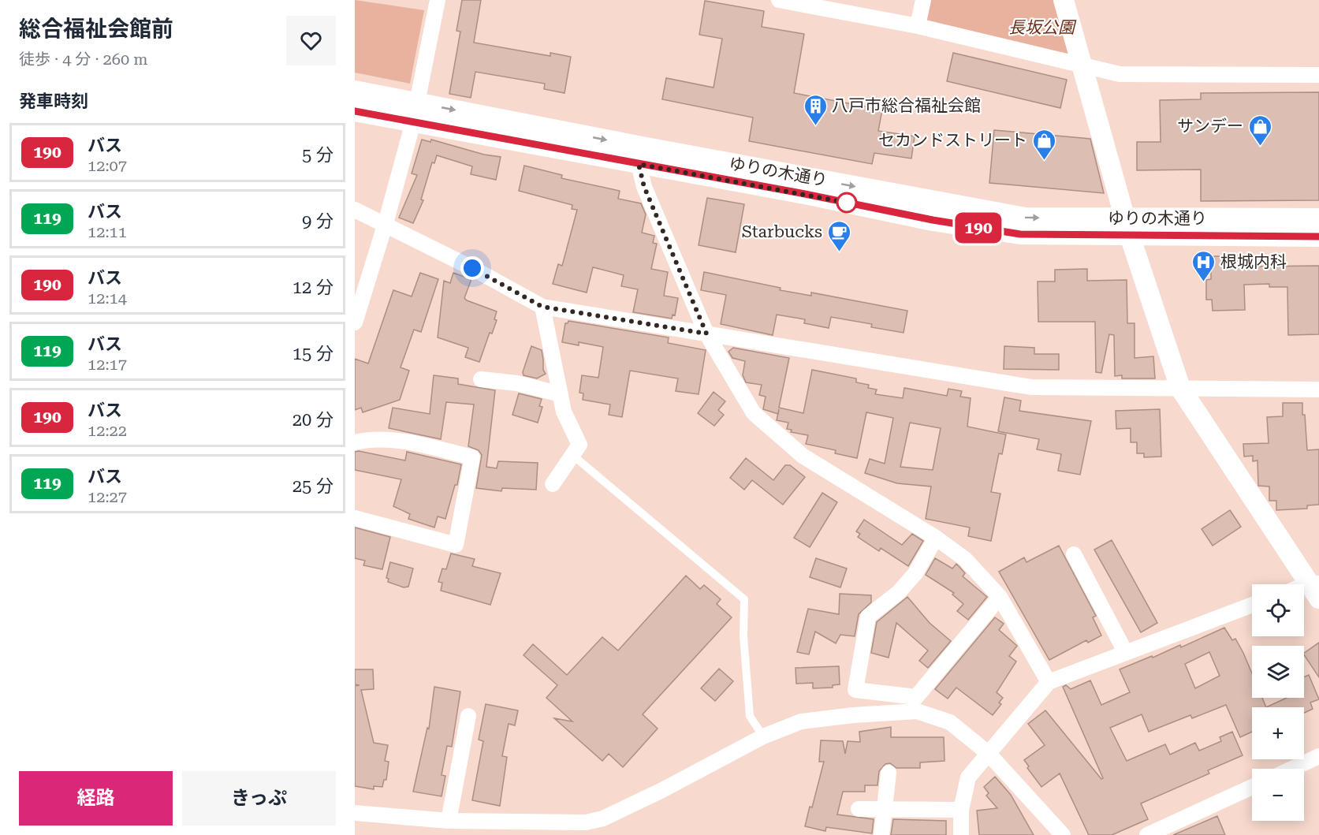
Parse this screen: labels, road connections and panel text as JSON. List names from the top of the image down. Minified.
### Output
{"streets":{"street":["ゆりの木通り"]},"parks":["長坂公園"],"places":{"building":["八戸市総合福祉会館"],"shop":["サンデー","セカンドストリート"],"cafe":["Starbucks"],"hospital":["根城内科"]},"lines":["bus line 190"],"page":{"heading":[["総合福祉会館前","徒歩 · 4 分 · 260 m"],"発車時刻"],"on_map":"190","list":[{"mark":"190","name":"バス","note":"12:07","value":"5 分"},{"mark":"119","name":"バス","note":"12:11","value":"9 分"},{"mark":"190","name":"バス","note":"12:14","value":"12 分"},{"mark":"119","name":"バス","note":"12:17","value":"15 分"},{"mark":"190","name":"バス","note":"12:22","value":"20 分"},{"mark":"119","name":"バス","note":"12:27","value":"25 分"}],"map_buttons":["+","−"],"buttons":["経路","きっぷ"]}}
